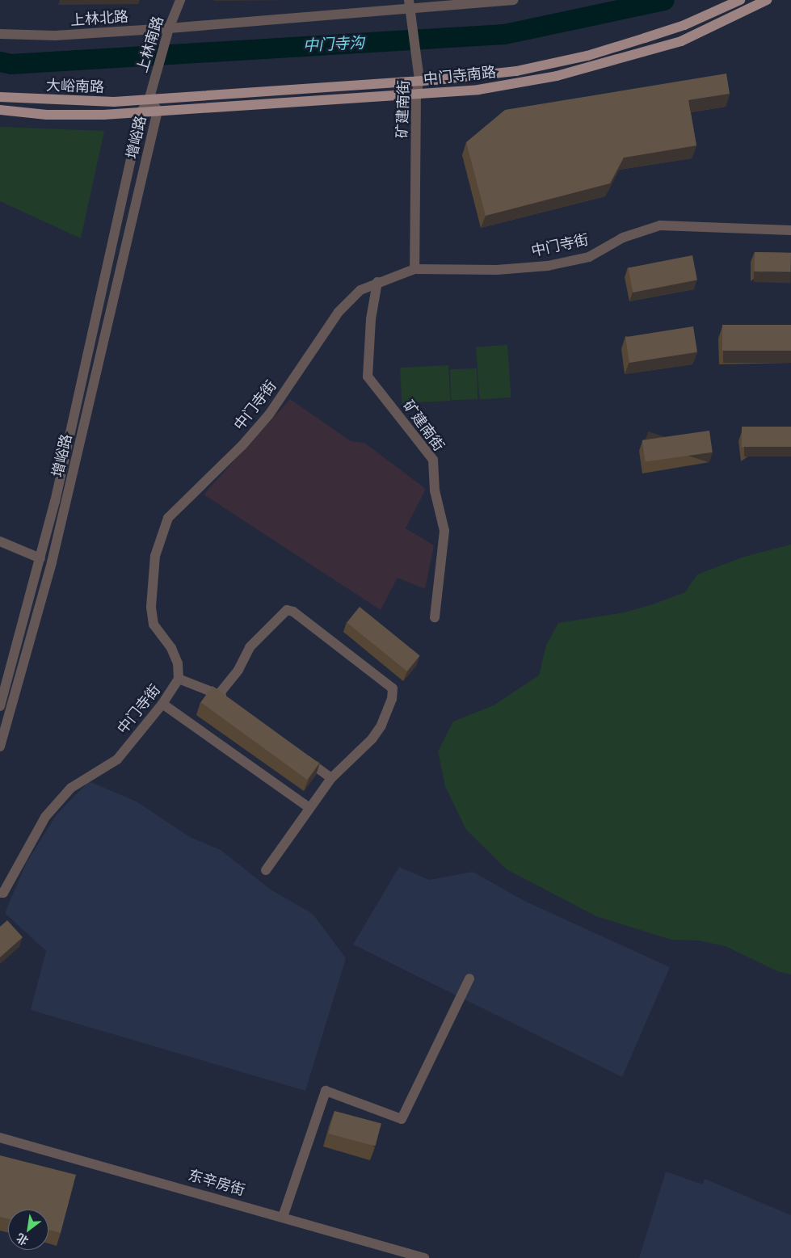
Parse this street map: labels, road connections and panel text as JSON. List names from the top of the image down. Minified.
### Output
{"streets":{"main road":["中门寺南路","大峪南路"],"street":["上林北路","上林南路","矿建南街","增峪路","中门寺街","东辛房街"]},"crossings":[["上林北路","上林南路"],["上林北路","矿建南街"],["上林南路","中门寺南路"],["上林南路","大峪南路"],["上林南路","增峪路"],["中门寺南路","大峪南路"],["中门寺南路","矿建南街"],["中门寺南路","增峪路"],["大峪南路","增峪路"],["矿建南街","中门寺街"]],"water":["中门寺沟"],"north":"bottom left"}
